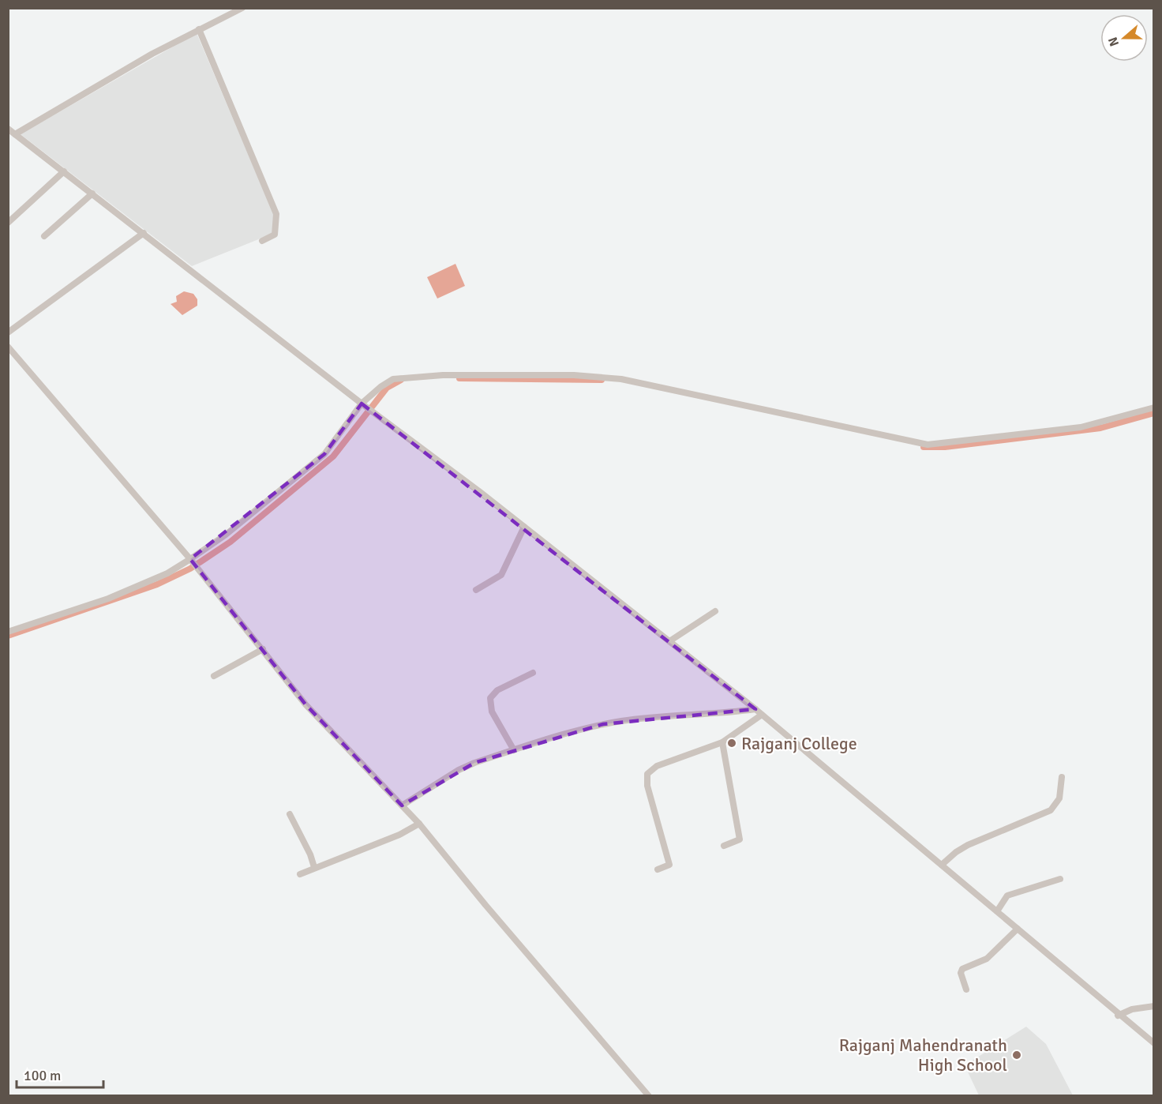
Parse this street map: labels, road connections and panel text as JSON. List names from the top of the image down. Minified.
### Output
{"places":["Rajganj College","Rajganj Mahendranath High School"],"scale_bar":"100 m","north":"left"}
